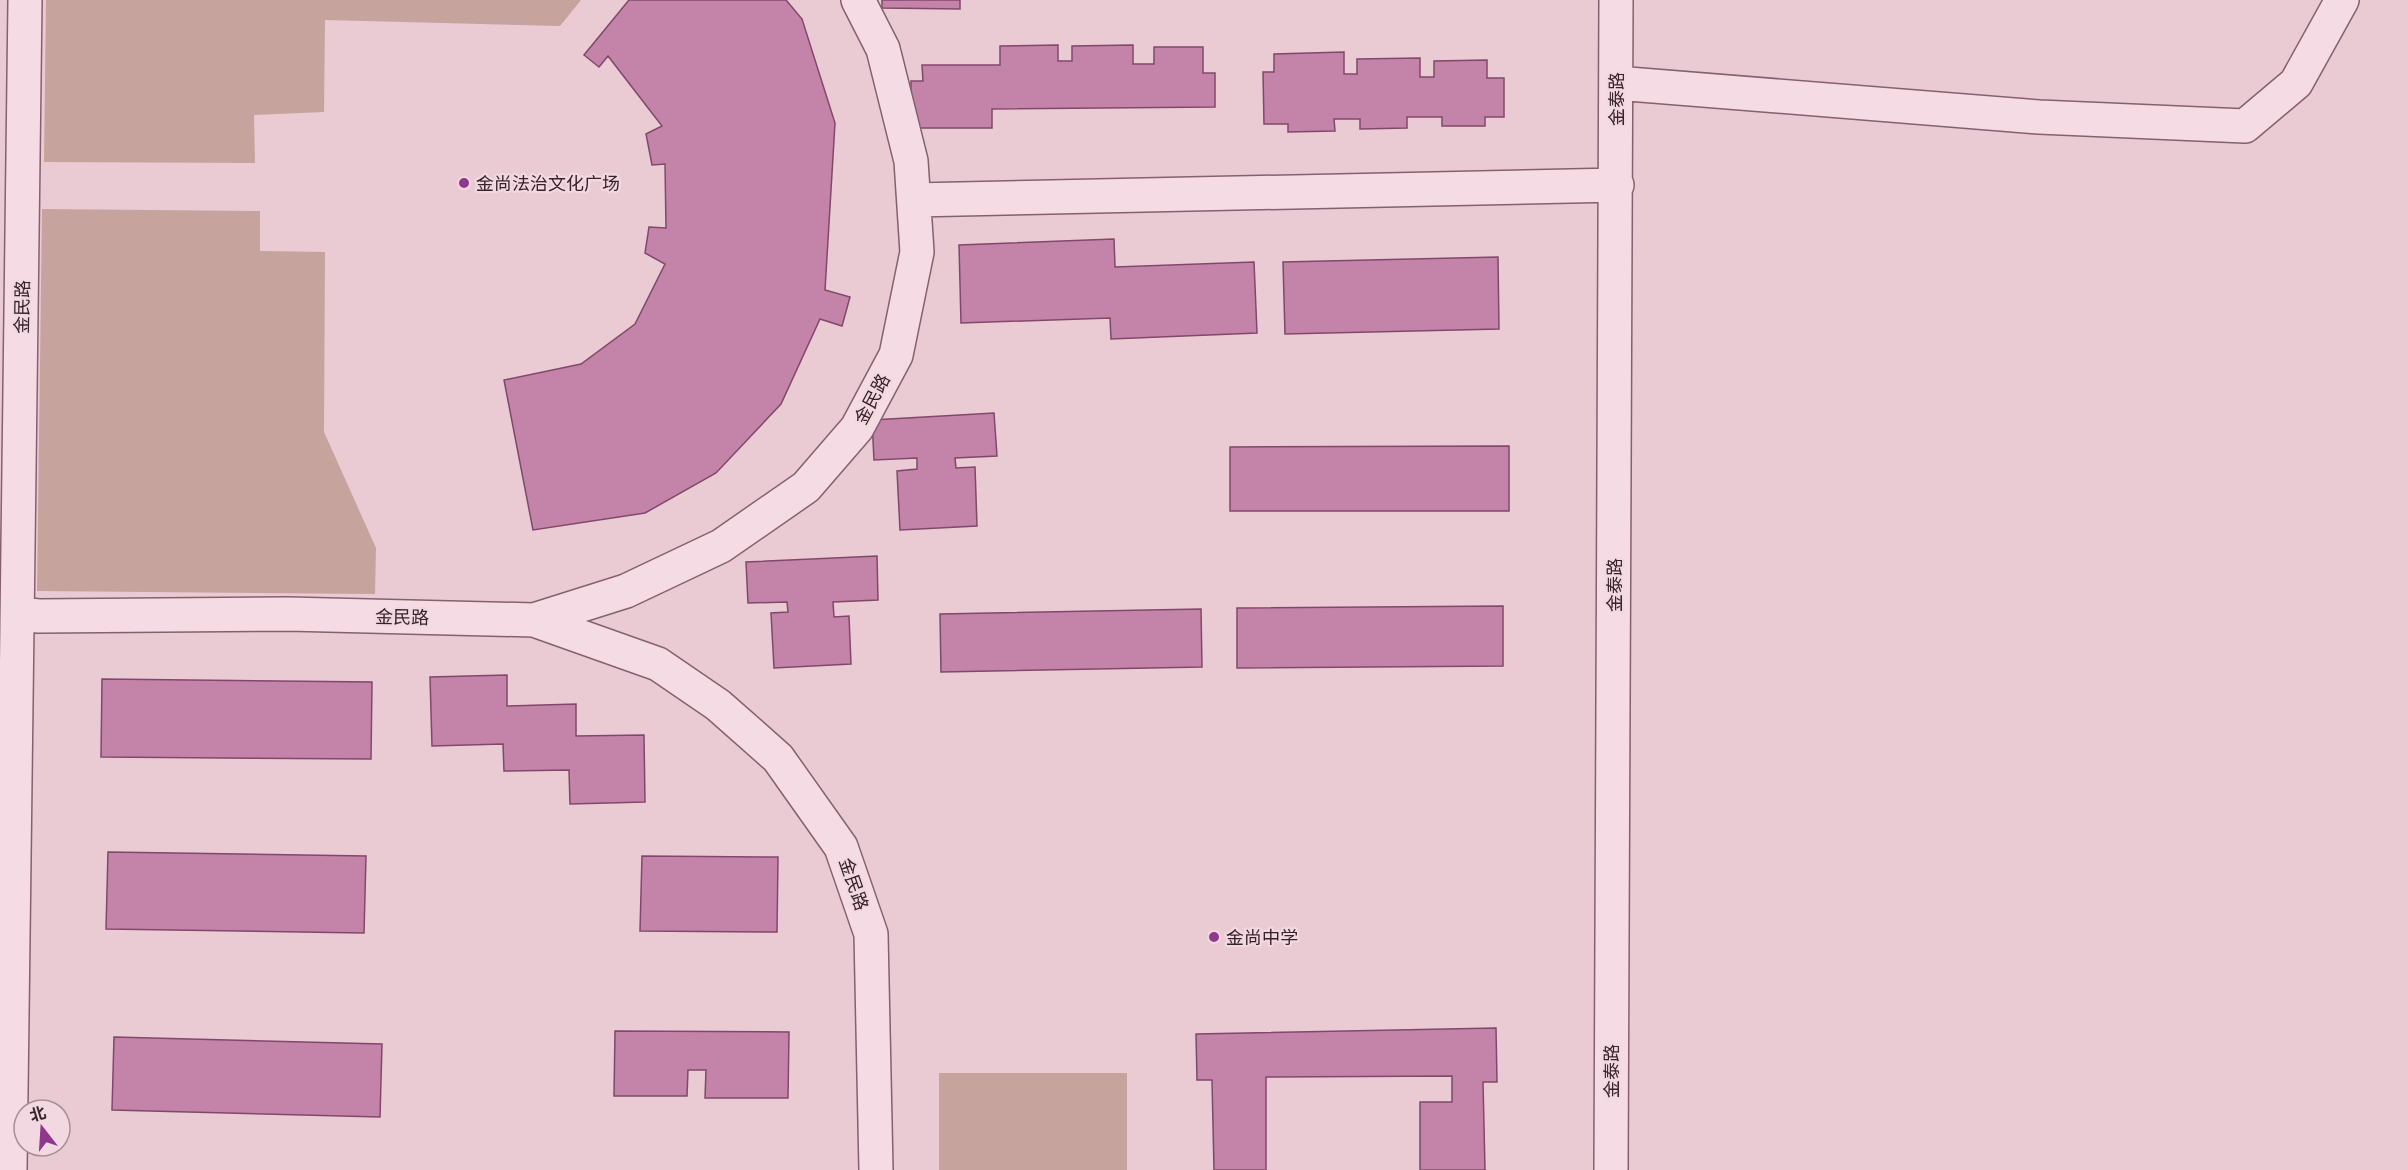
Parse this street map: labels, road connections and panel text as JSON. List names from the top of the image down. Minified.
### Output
{"streets":{"street":["金泰路","金民路"]},"places":["金尚法治文化广场","金尚中学"],"north":"top"}
